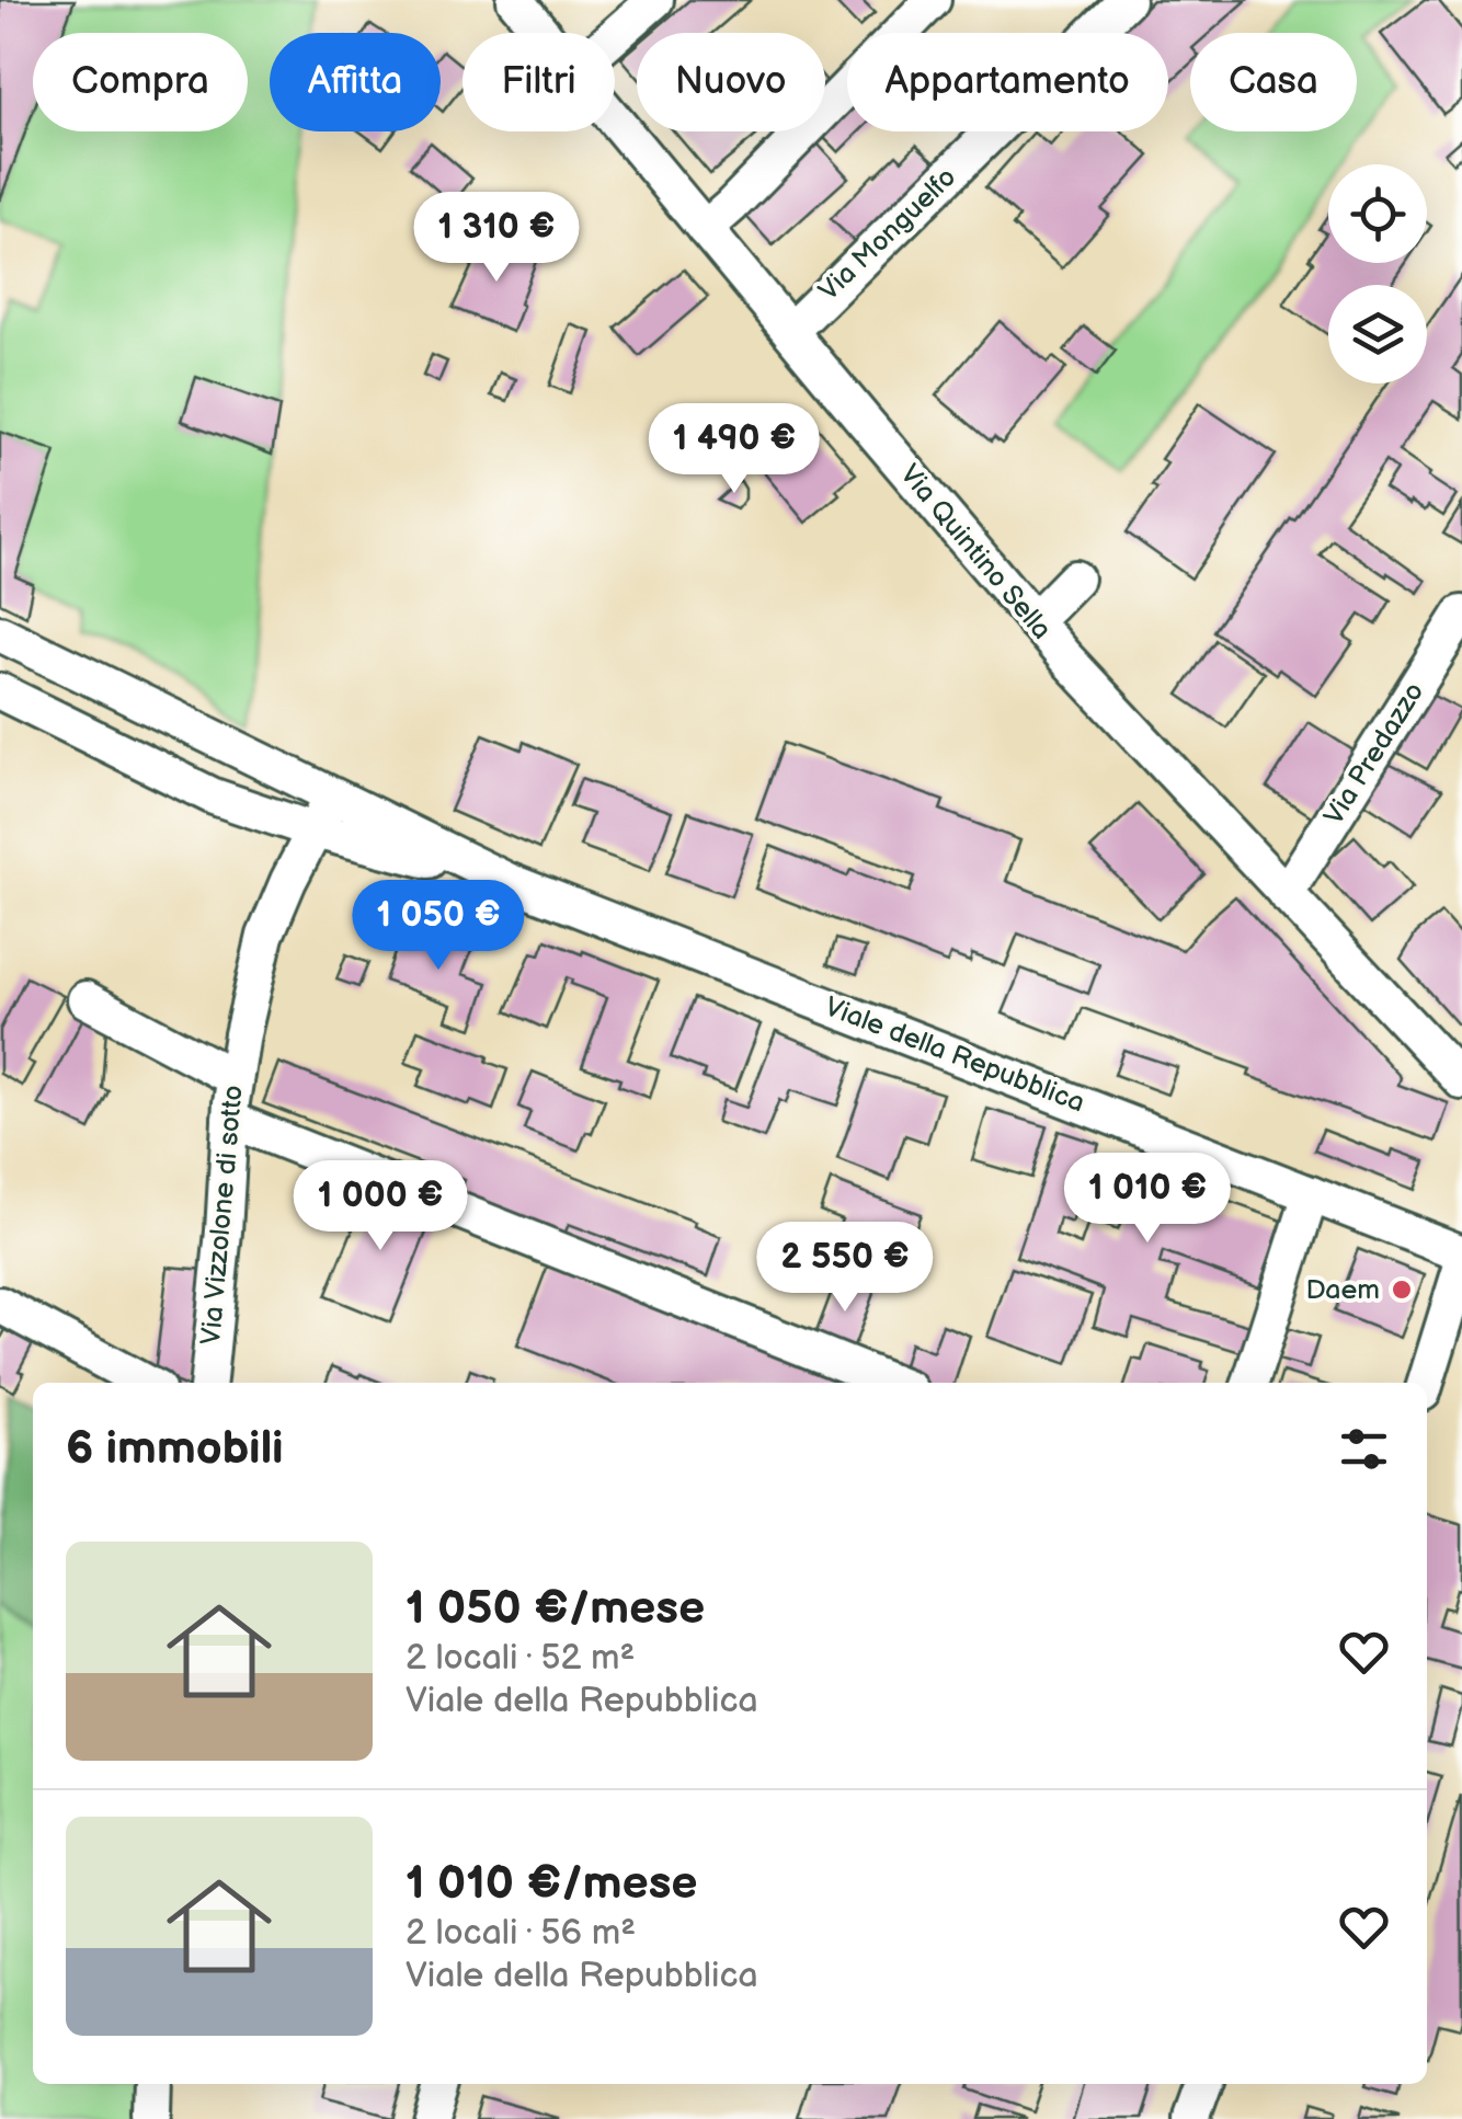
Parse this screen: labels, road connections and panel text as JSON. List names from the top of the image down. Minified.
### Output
{"streets":{"street":["Via Monguelfo","Via Quintino Sella","Via Predazzo","Viale della Repubblica","Via Vizzolone di sotto"]},"crossings":[["Via Monguelfo","Via Quintino Sella"],["Via Quintino Sella","Via Predazzo"],["Viale della Repubblica","Via Vizzolone di sotto"]],"places":["Daem"],"page":{"chip":["Compra","Affitta","Filtri","Nuovo","Appartamento","Casa"],"price":["1 310 €","1 490 €","1 050 €","1 010 €","1 000 €","2 550 €"],"heading":"6 immobili","list":[{"name":"1 050 €/mese","note":"2 locali · 52 m² · Viale della Repubblica"},{"name":"1 010 €/mese","note":"2 locali · 56 m² · Viale della Repubblica"}]}}
